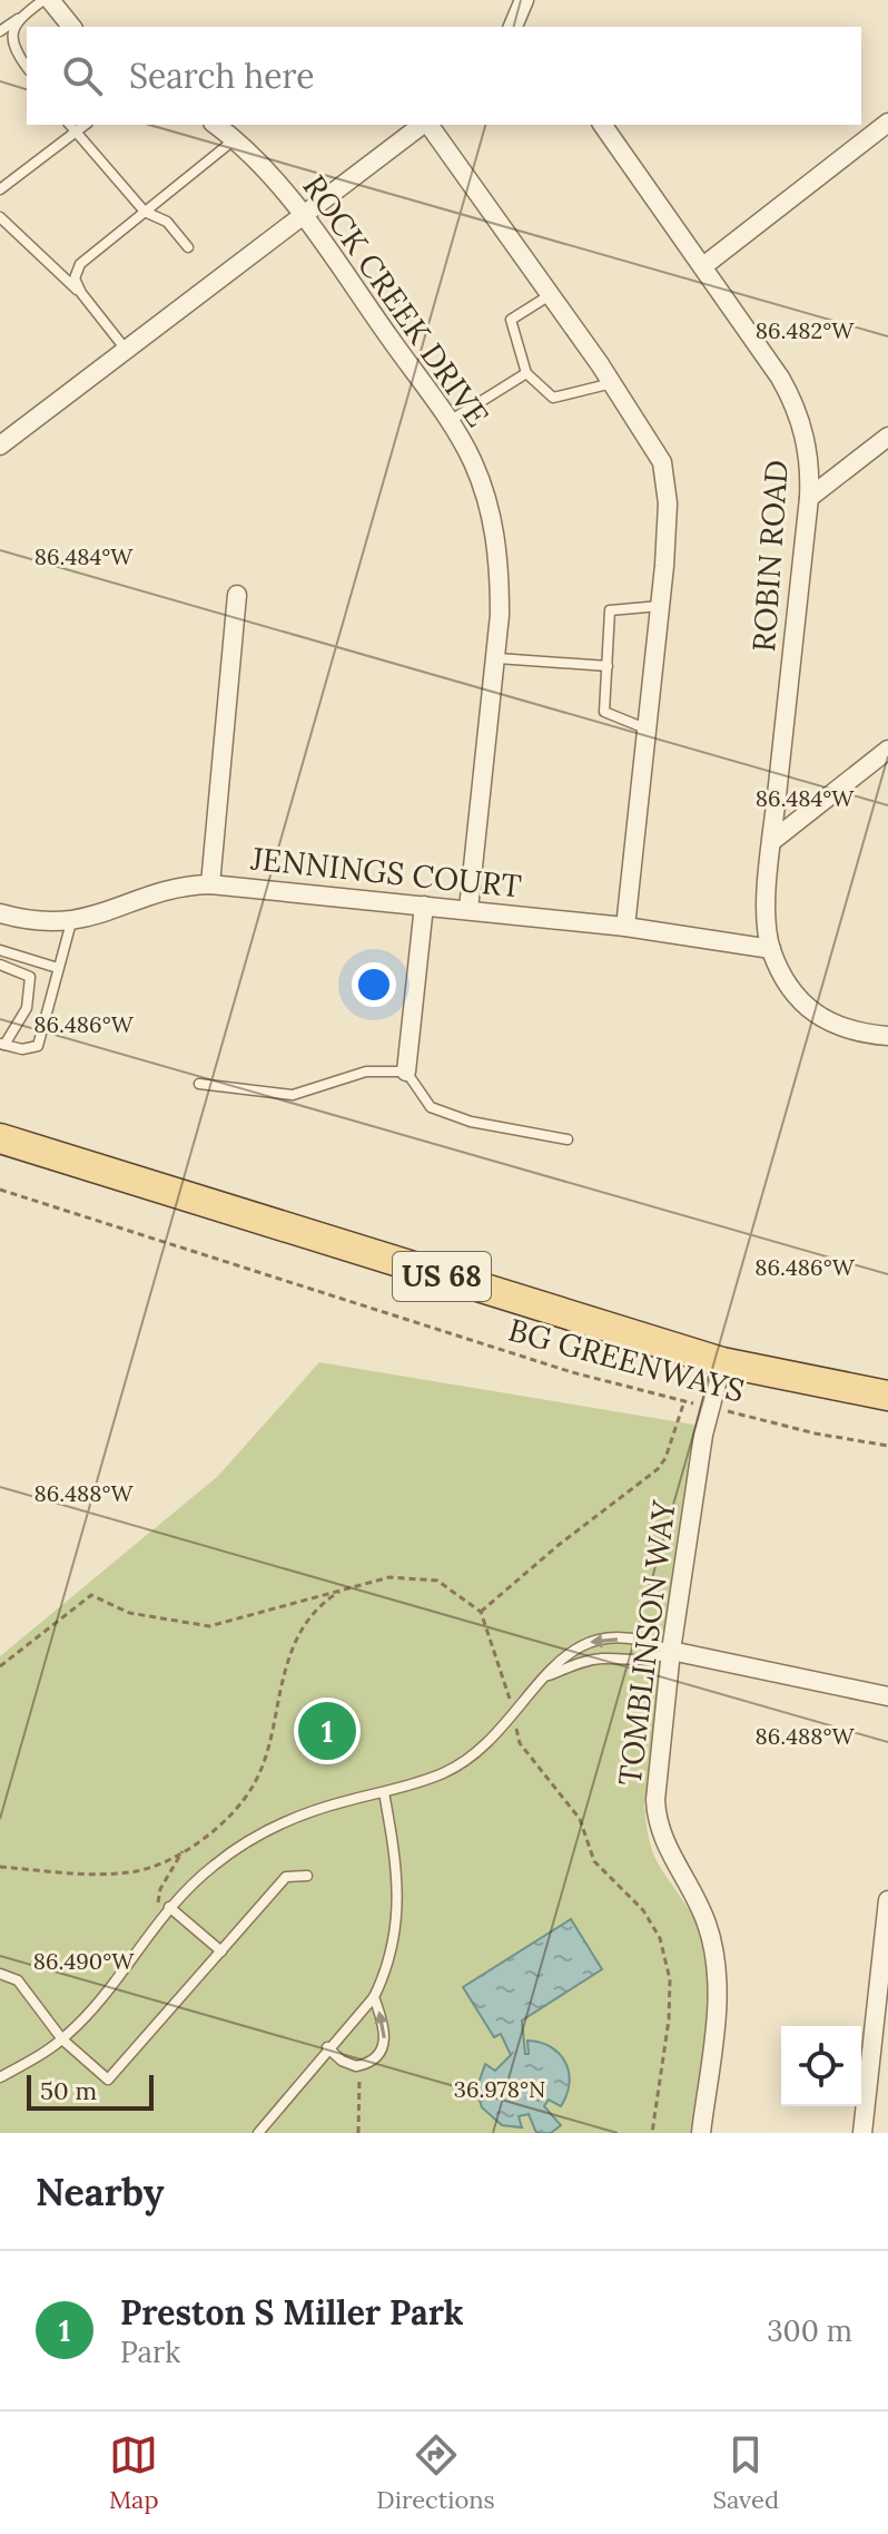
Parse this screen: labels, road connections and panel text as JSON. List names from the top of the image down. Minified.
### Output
{"streets":{"main road":["US 68"],"street":["ROCK CREEK DRIVE","ROBIN ROAD","JENNINGS COURT","TOMBLINSON WAY"],"path":["BG GREENWAYS"]},"crossings":[["ROCK CREEK DRIVE","JENNINGS COURT"],["ROBIN ROAD","JENNINGS COURT"],["US 68","TOMBLINSON WAY"],["BG GREENWAYS","TOMBLINSON WAY"]],"scale_bar":"50 m","page":{"search":"Search here","pins":"1","scale":"50 m","heading":"Nearby","list":[{"mark":"1","name":"Preston S Miller Park","note":"Park","value":"300 m"}],"nav":["Map","Directions","Saved"]},"coordinates":["86.482°W","86.484°W","86.486°W","86.488°W","86.490°W","36.978°N"]}
